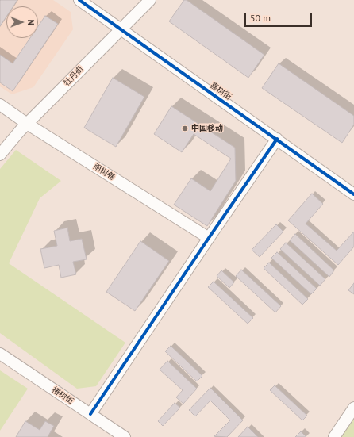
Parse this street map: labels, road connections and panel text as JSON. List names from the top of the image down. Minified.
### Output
{"streets":{"street":["牡丹街","喜树街","雨树巷","椿树街"]},"crossings":[["牡丹街","喜树街"],["牡丹街","雨树巷"]],"places":["中国移动"],"scale_bar":"50 m","north":"right"}
